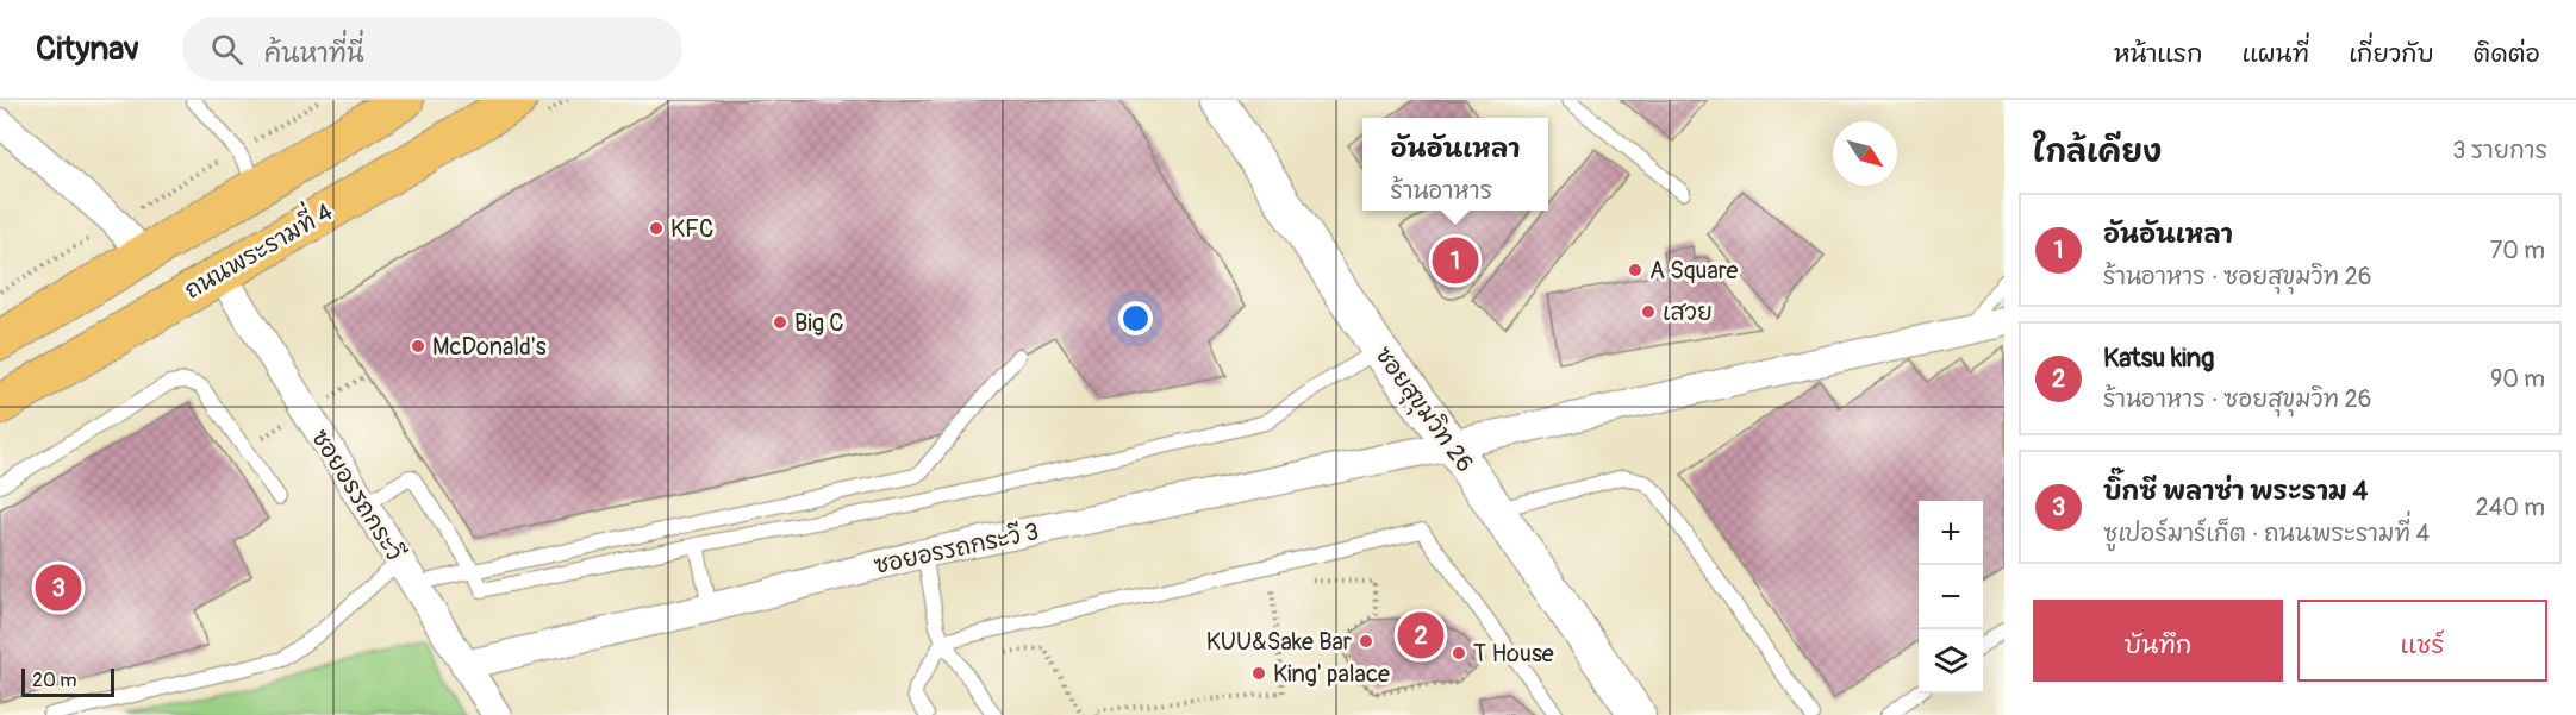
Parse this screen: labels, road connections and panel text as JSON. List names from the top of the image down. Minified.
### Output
{"streets":{"main road":["ถนนพระรามที่ 4"],"street":["ซอยสุขุมวิท 26","ซอยอรรถกระวี","ซอยอรรถกระวี 3"]},"crossings":[["ถนนพระรามที่ 4","ซอยอรรถกระวี"],["ซอยสุขุมวิท 26","ซอยอรรถกระวี 3"],["ซอยอรรถกระวี","ซอยอรรถกระวี 3"]],"places":["KFC","A Square","เสวย","Big C","McDonald's","KUU&Sake Bar","T House","King' palace"],"scale_bar":"20 m","north":"bottom right","page":{"header":"Citynav","search":"ค้นหาที่นี่","nav":["หน้าแรก","แผนที่","เกี่ยวกับ","ติดต่อ"],"heading":["ใกล้เคียง","3 รายการ"],"popup":["อันอันเหลา","ร้านอาหาร"],"list":[{"mark":"1","name":"อันอันเหลา","note":"ร้านอาหาร · ซอยสุขุมวิท 26","value":"70 m"},{"mark":"2","name":"Katsu king","note":"ร้านอาหาร · ซอยสุขุมวิท 26","value":"90 m"},{"mark":"3","name":"บิ๊กซี พลาซ่า พระราม 4","note":"ซูเปอร์มาร์เก็ต · ถนนพระรามที่ 4","value":"240 m"}],"pins":["1","3","2"],"map_buttons":["+","−"],"buttons":["บันทึก","แชร์"],"scale":"20 m"}}
